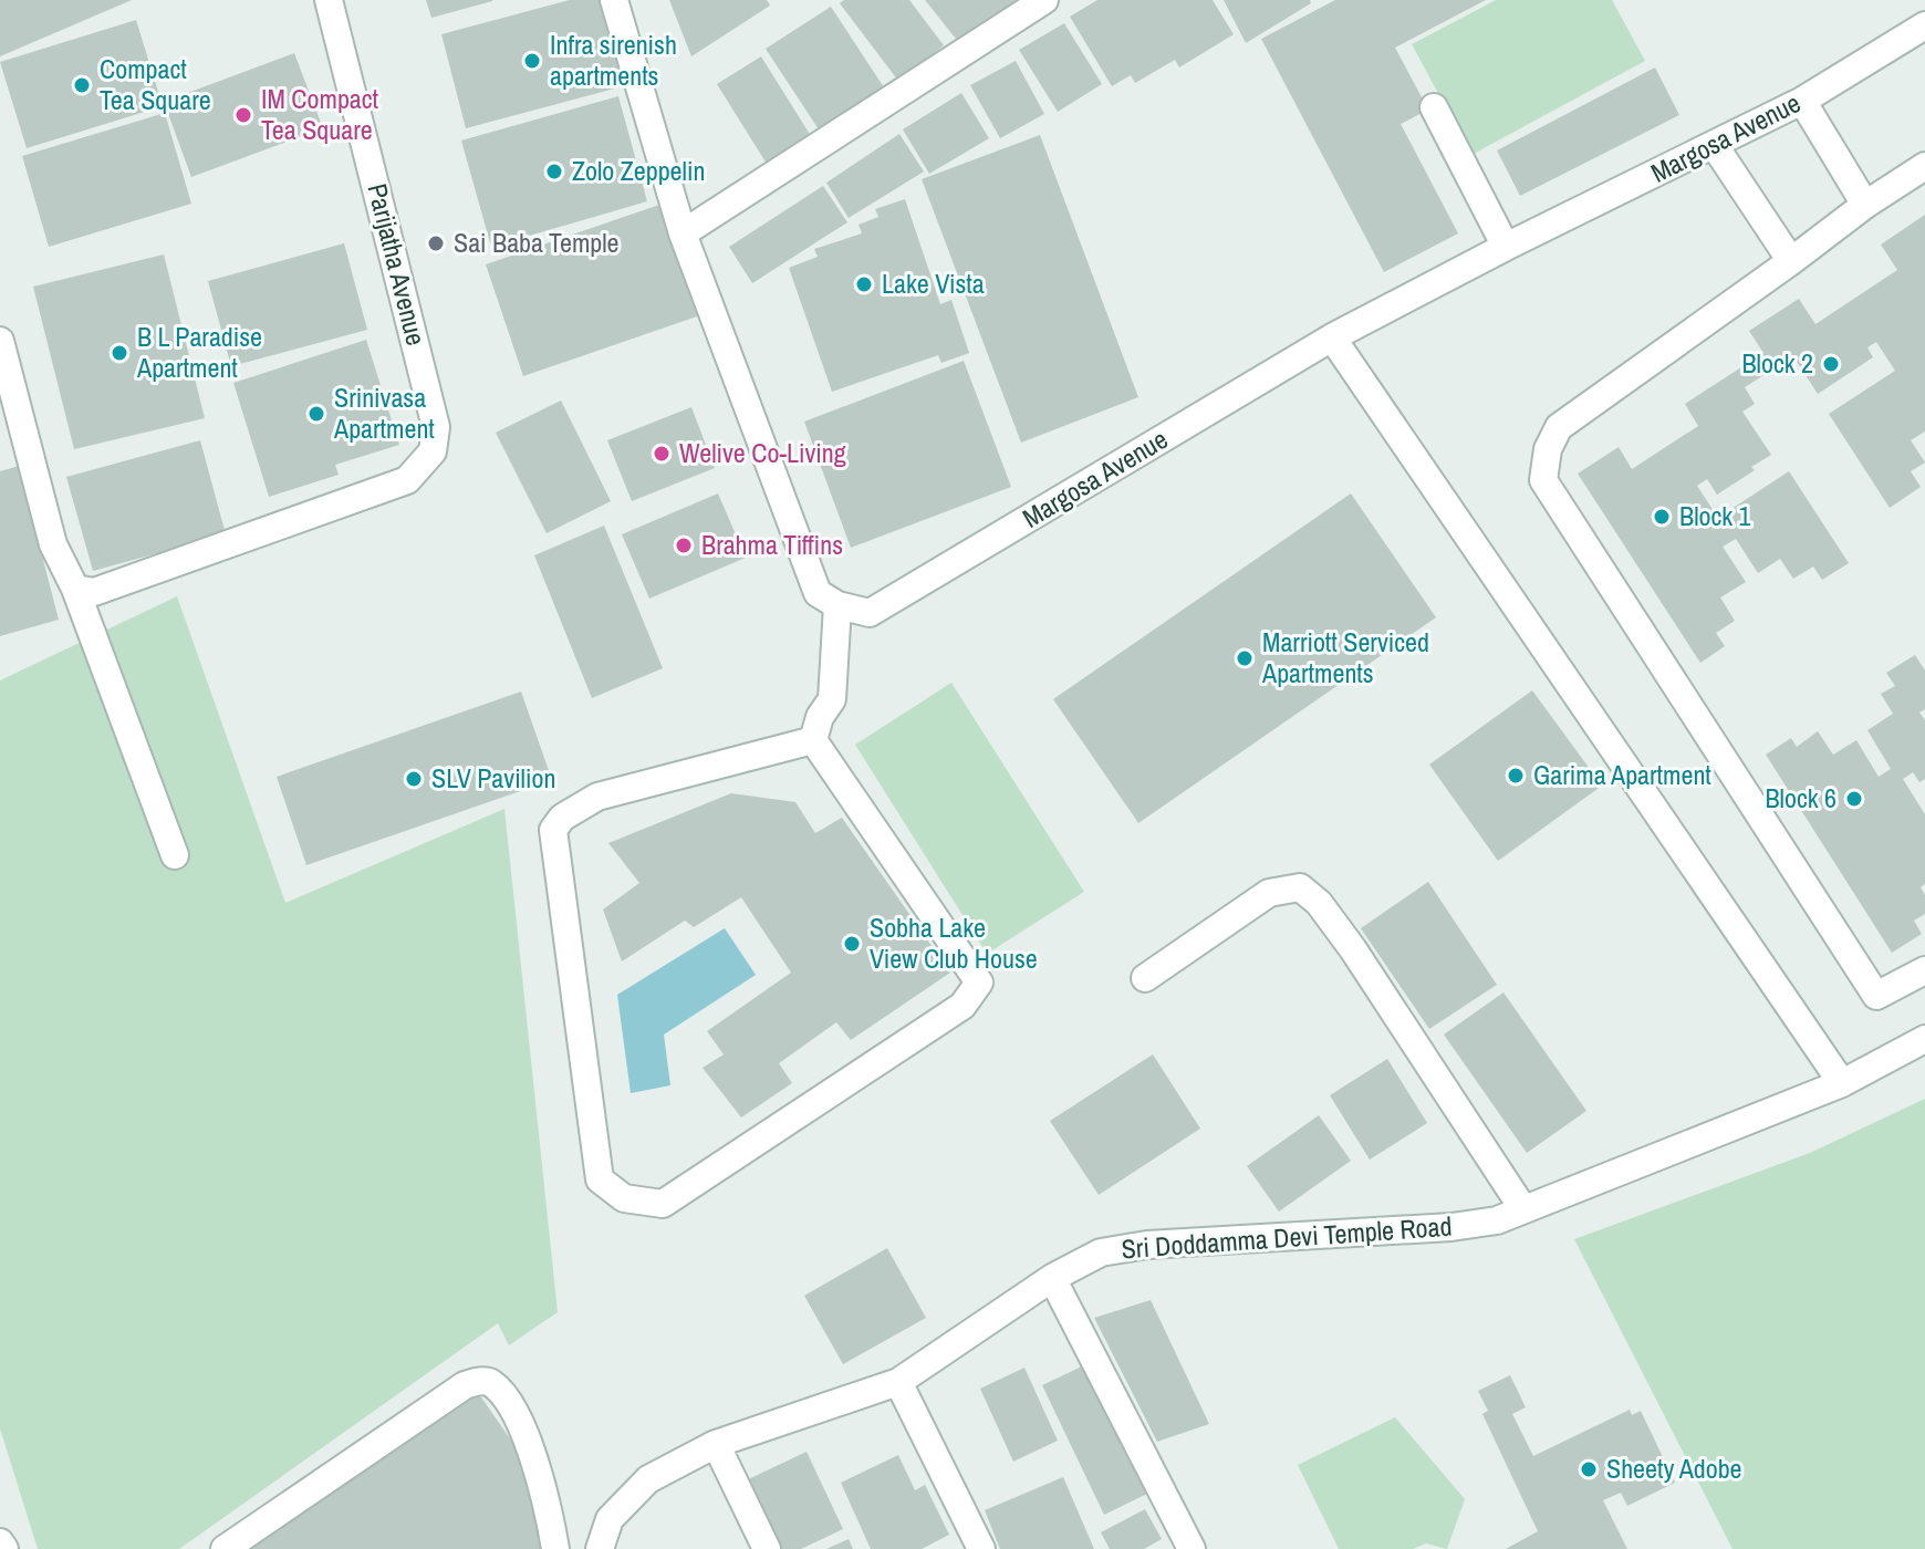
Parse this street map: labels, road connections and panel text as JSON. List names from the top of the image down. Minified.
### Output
{"streets":{"street":["Margosa Avenue","Parijatha Avenue","Sri Doddamma Devi Temple Road"]},"places":["Infra sirenish apartments","Compact Tea Square","IM Compact Tea Square","Zolo Zeppelin","Sai Baba Temple","Lake Vista","B L Paradise Apartment","Block 2","Srinivasa Apartment","Welive Co-Living","Block 1","Brahma Tiffins","Marriott Serviced Apartments","Garima Apartment","SLV Pavilion","Block 6","Sobha Lake View Club House","Sheety Adobe"]}
